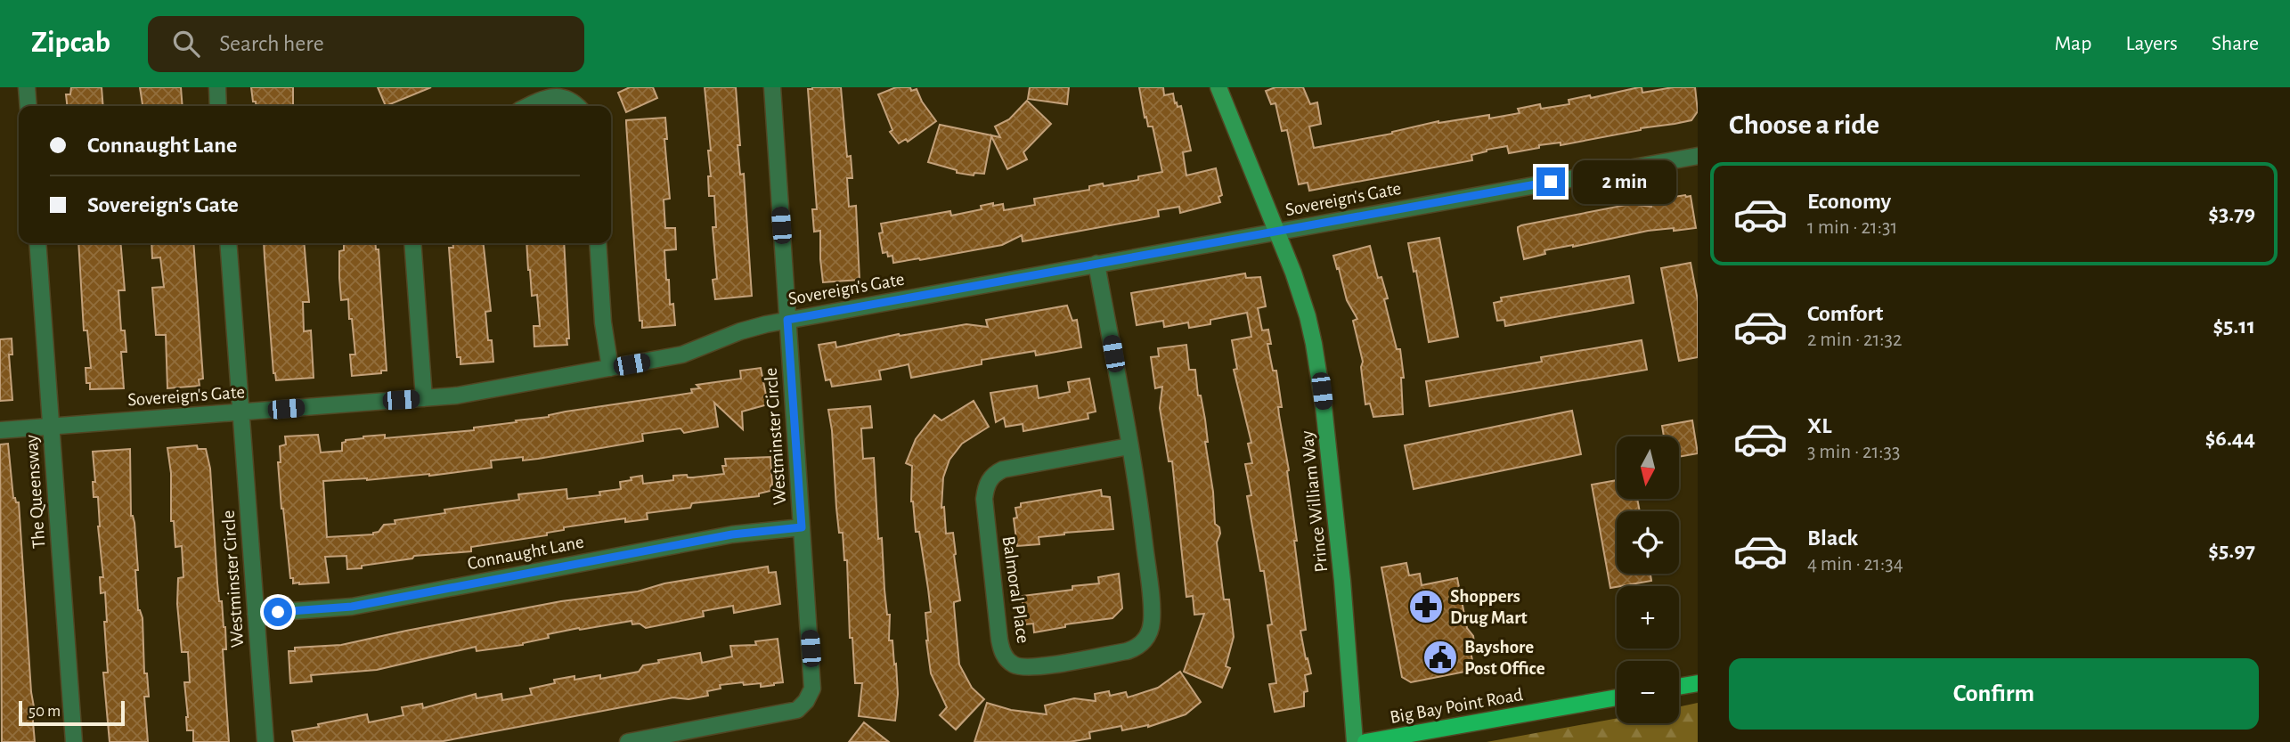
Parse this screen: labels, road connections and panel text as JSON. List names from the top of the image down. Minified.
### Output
{"streets":{"main road":["Big Bay Point Road"],"street":["Sovereign's Gate","Westminster Circle","The Queensway","Prince William Way","Connaught Lane","Balmoral Place"]},"crossings":[["Sovereign's Gate","Westminster Circle"],["Sovereign's Gate","The Queensway"],["Sovereign's Gate","Prince William Way"],["Sovereign's Gate","Balmoral Place"],["Westminster Circle","Connaught Lane"]],"places":{"pharmacy":["Shoppers Drug Mart"],"public building":["Bayshore Post Office"]},"scale_bar":"50 m","north":"bottom","page":{"header":"Zipcab","search":"Search here","nav":["Map","Layers","Share"],"heading":"Choose a ride","banner":["Connaught Lane","Sovereign's Gate"],"bubble":"2 min","list":[{"name":"Economy","note":"1 min · 21:31","value":"$3.79"},{"name":"Comfort","note":"2 min · 21:32","value":"$5.11"},{"name":"XL","note":"3 min · 21:33","value":"$6.44"},{"name":"Black","note":"4 min · 21:34","value":"$5.97"}],"map_buttons":["+","−"],"buttons":"Confirm","scale":"50 m"}}
